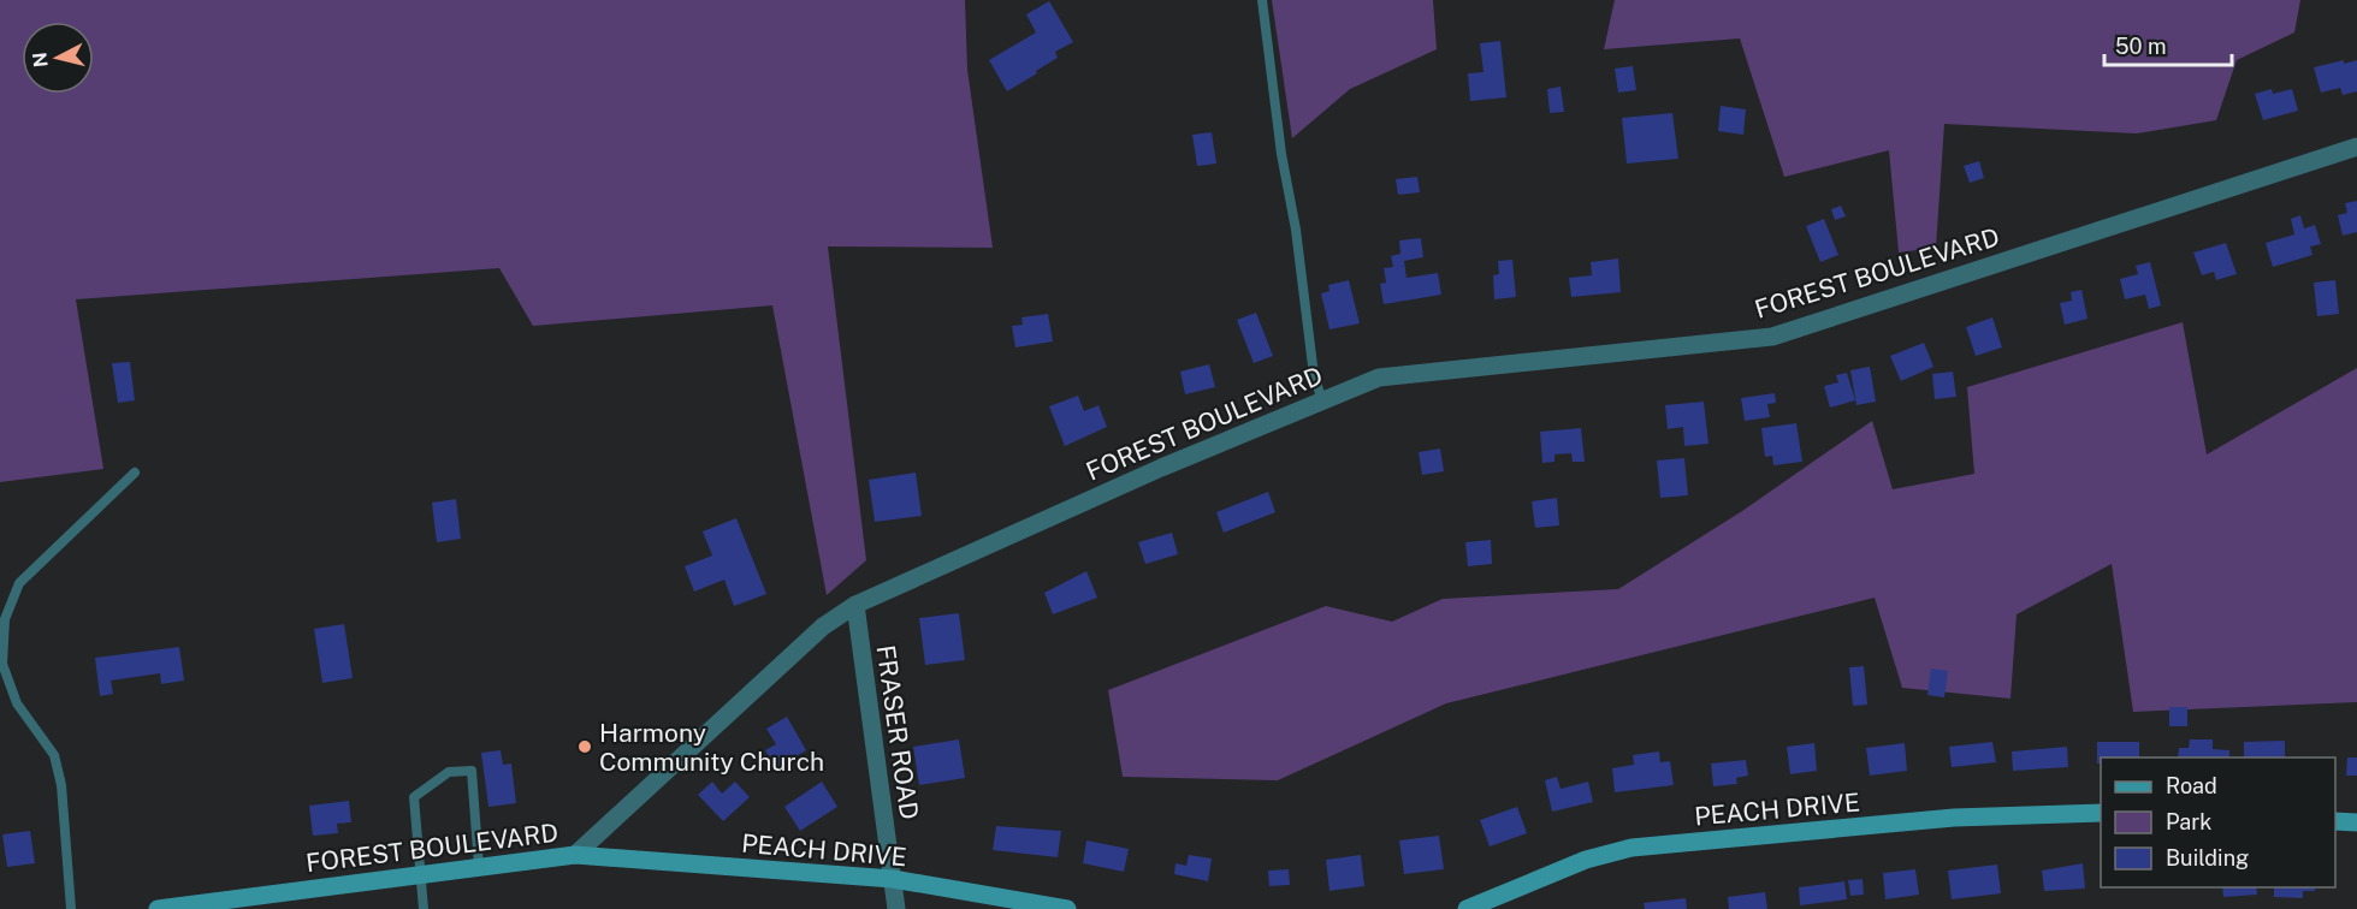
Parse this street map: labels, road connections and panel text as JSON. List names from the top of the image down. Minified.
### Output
{"streets":{"main road":["FOREST BOULEVARD","PEACH DRIVE"],"street":["FRASER ROAD"]},"crossings":[["FOREST BOULEVARD","FRASER ROAD"],["FOREST BOULEVARD","PEACH DRIVE"],["FRASER ROAD","PEACH DRIVE"]],"places":["Harmony Community Church"],"legend":["Road","Park","Building"],"scale_bar":"50 m","north":"left"}
